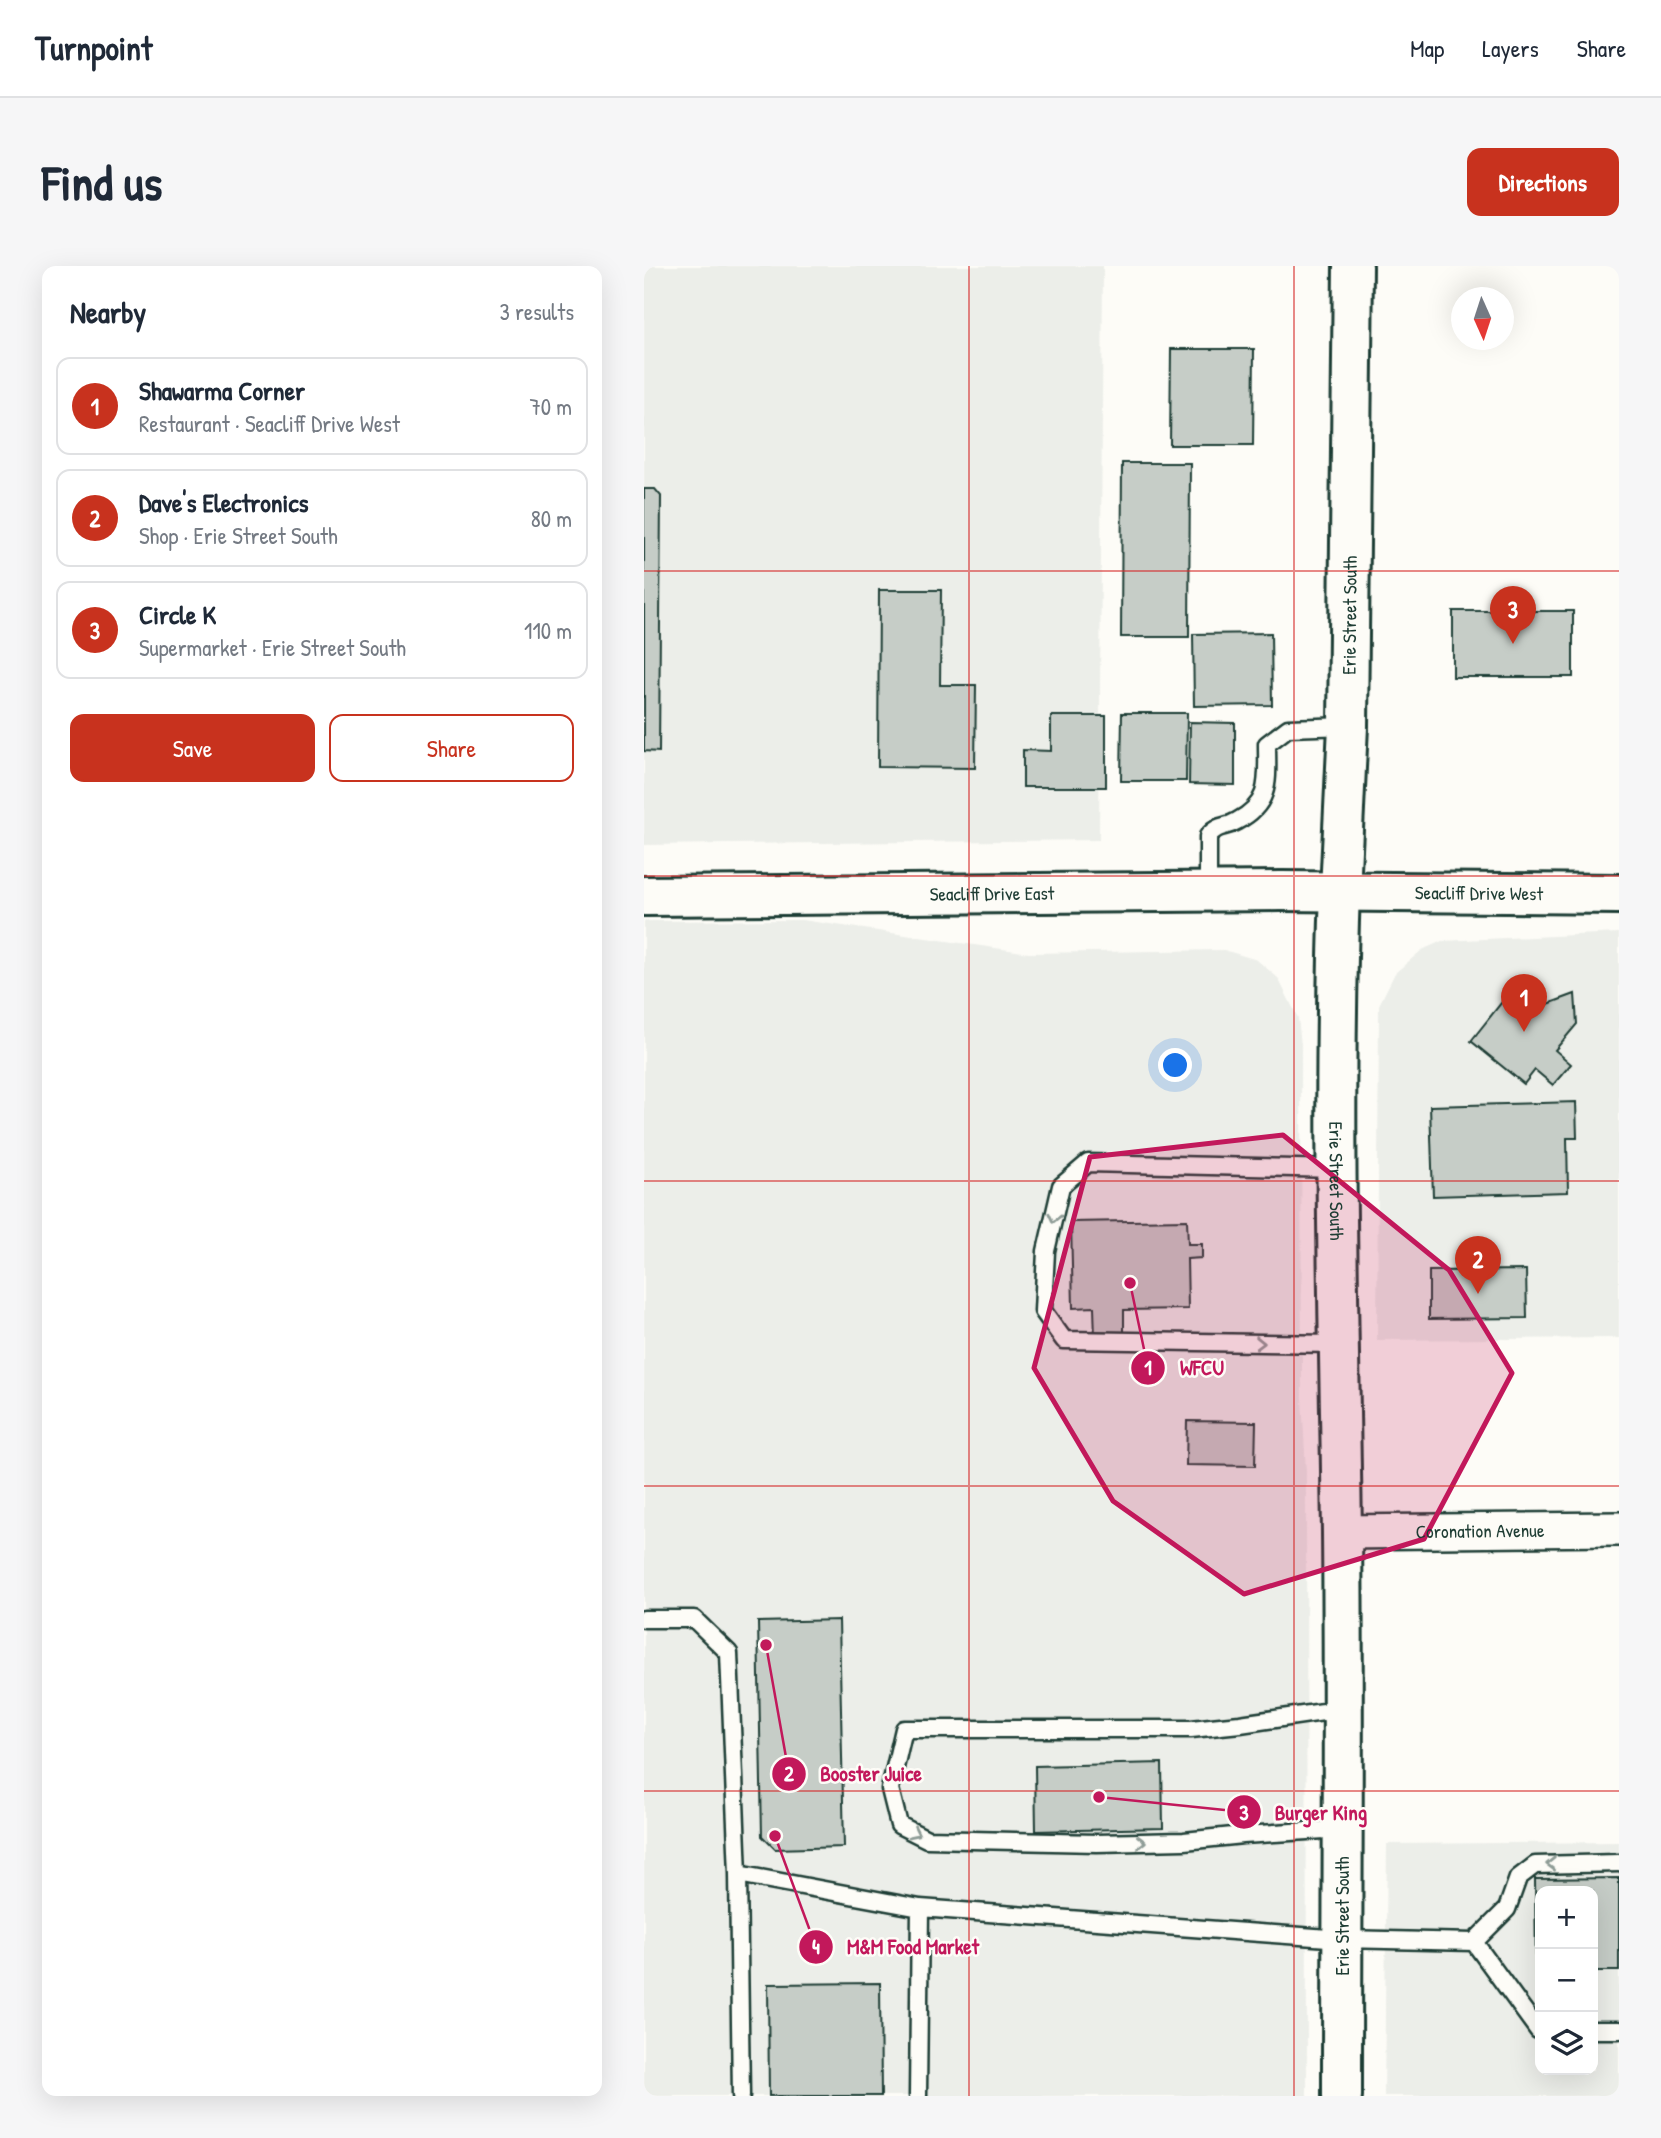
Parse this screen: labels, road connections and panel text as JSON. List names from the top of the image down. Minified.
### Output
{"streets":{"main road":["Erie Street South","Seacliff Drive East","Seacliff Drive West"],"street":["Coronation Avenue"]},"crossings":[["Erie Street South","Seacliff Drive East"],["Erie Street South","Seacliff Drive West"],["Erie Street South","Coronation Avenue"],["Seacliff Drive East","Seacliff Drive West"]],"places":["WFCU","Booster Juice","Burger King","M&M Food Market"],"north":"bottom","page":{"header":"Turnpoint","nav":["Map","Layers","Share"],"buttons":["Directions",["Save","Share"]],"title":"Find us","heading":["Nearby","3 results"],"list":[{"mark":"1","name":"Shawarma Corner","note":"Restaurant · Seacliff Drive West","value":"70 m"},{"mark":"2","name":"Dave's Electronics","note":"Shop · Erie Street South","value":"80 m"},{"mark":"3","name":"Circle K","note":"Supermarket · Erie Street South","value":"110 m"}],"pins":["3","1","2"],"map_buttons":["+","−"]}}
